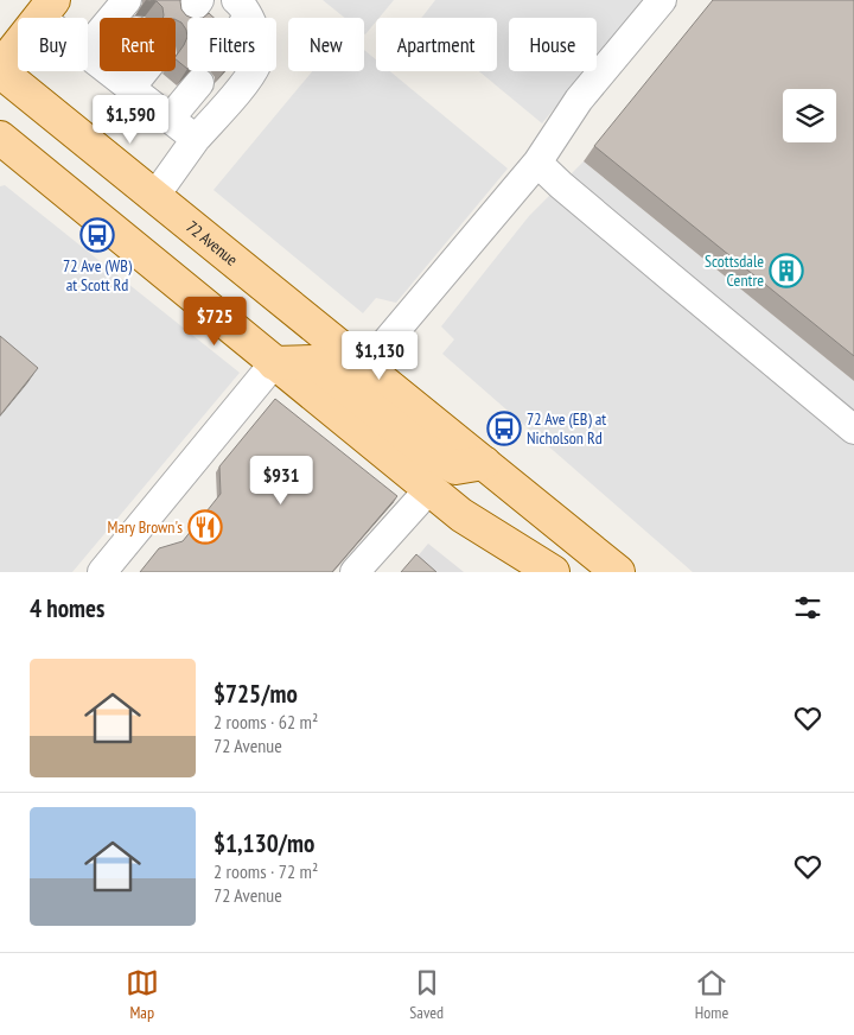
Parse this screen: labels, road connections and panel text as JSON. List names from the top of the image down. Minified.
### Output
{"streets":{"main road":["72 Avenue"]},"places":{"bus stop":["72 Ave (WB) at Scott Rd","72 Ave (EB) at Nicholson Rd"],"building":["Scottsdale Centre"],"restaurant":["Mary Brown's"]},"page":{"chip":["Buy","Rent","Filters","New","Apartment","House"],"price":["$1,590","$725","$1,130","$931"],"heading":"4 homes","list":[{"name":"$725/mo","note":"2 rooms · 62 m² · 72 Avenue"},{"name":"$1,130/mo","note":"2 rooms · 72 m² · 72 Avenue"}],"tabs":["Map","Saved","Home"]}}
